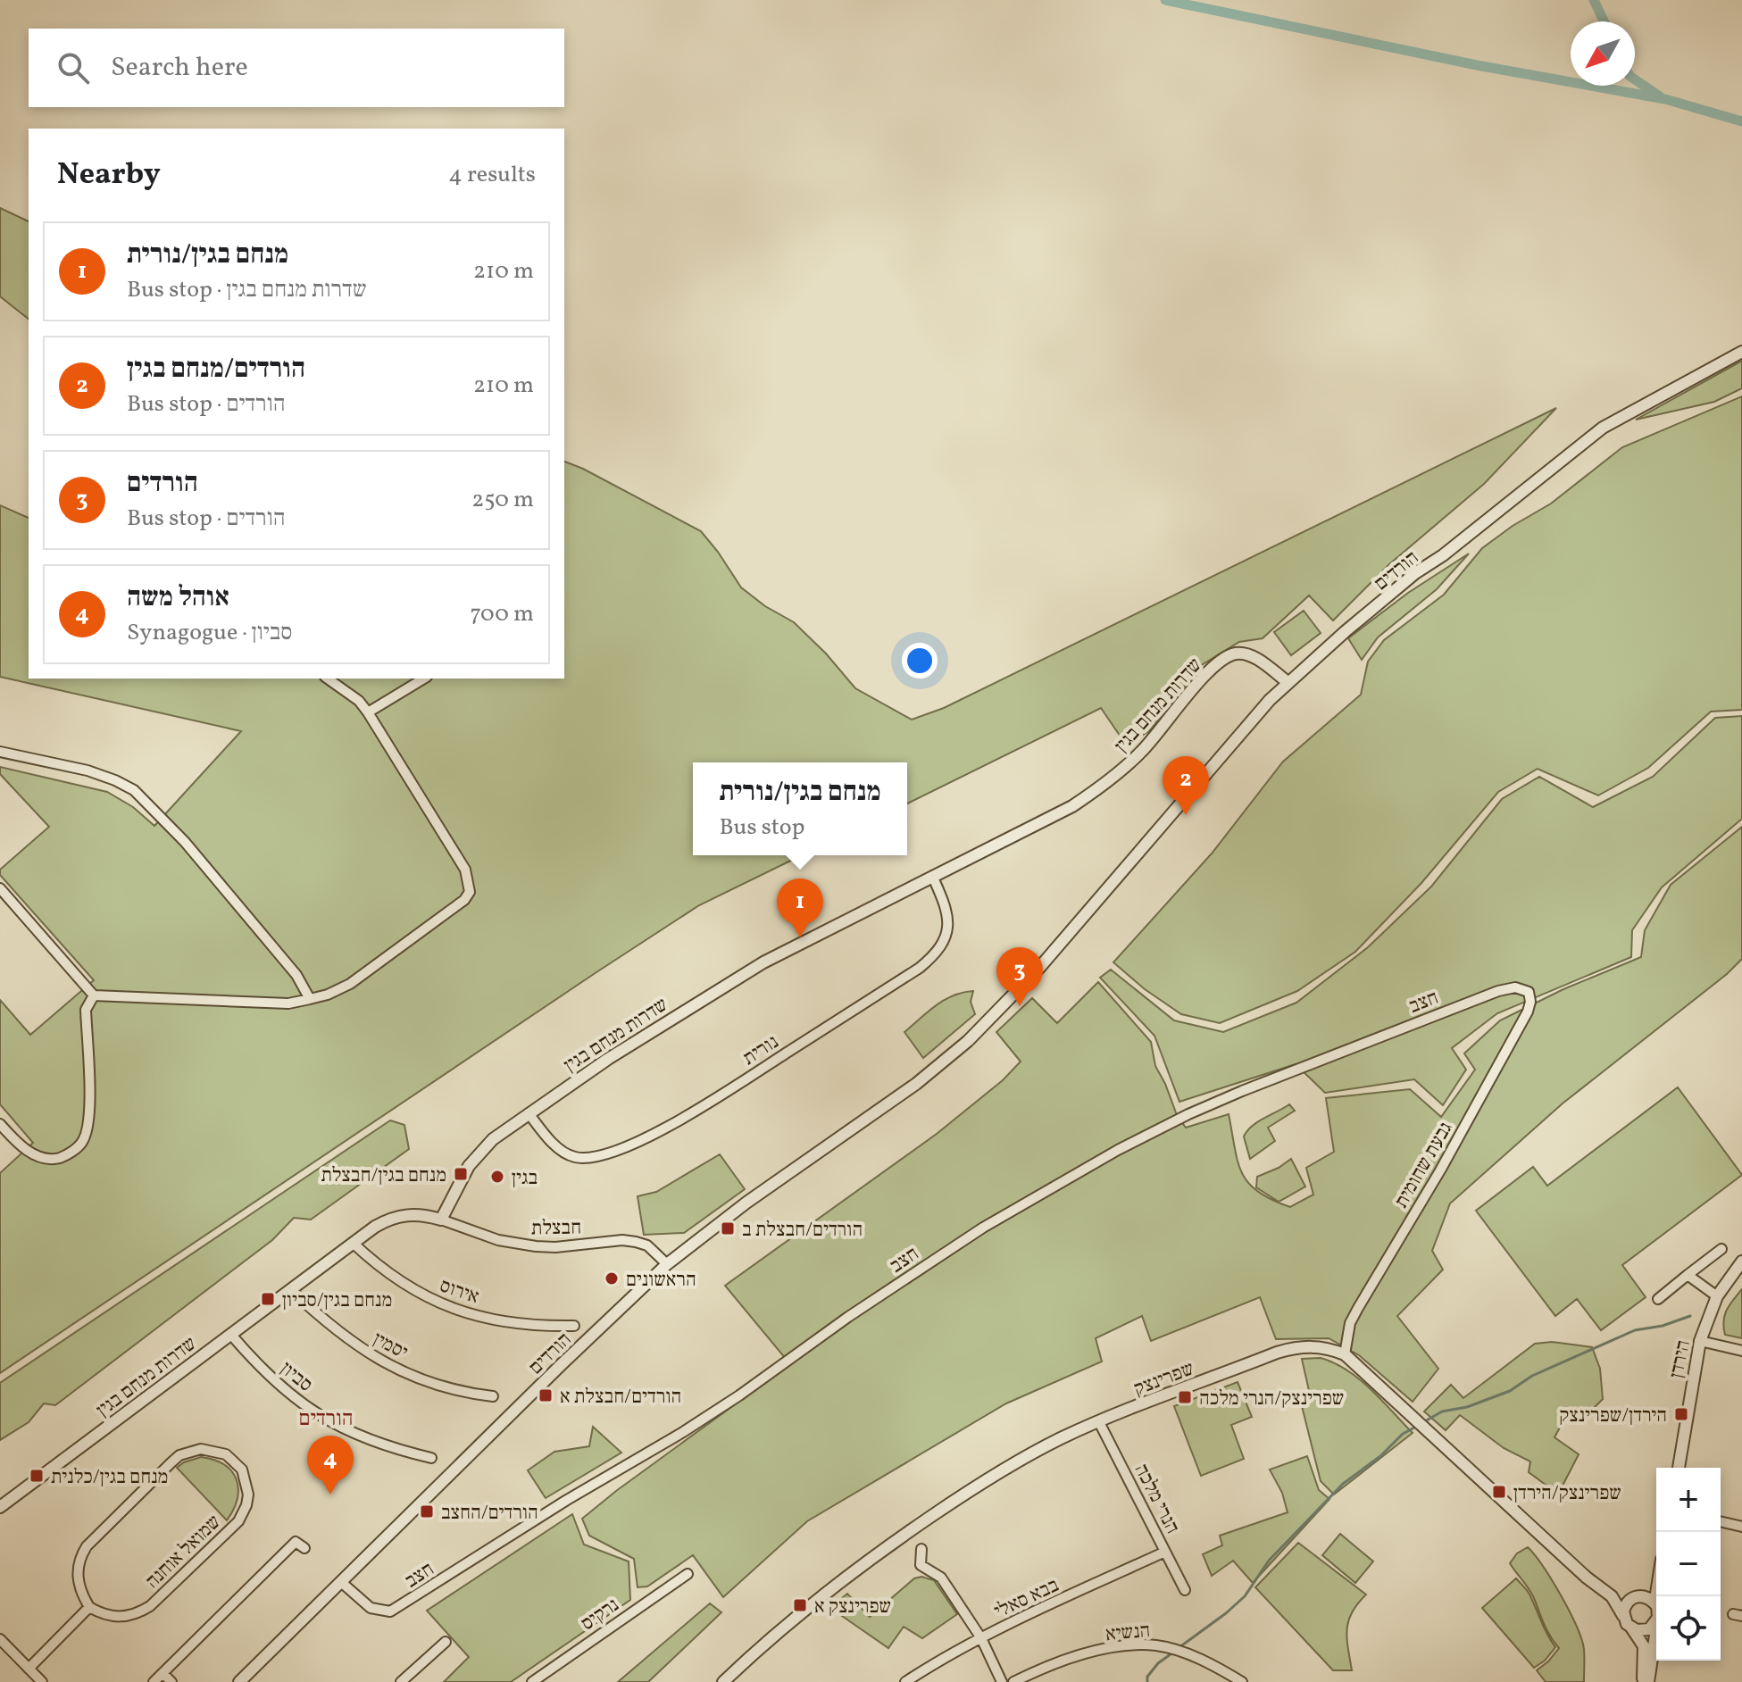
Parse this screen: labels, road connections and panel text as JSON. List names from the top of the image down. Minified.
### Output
{"streets":{"street":["הורדים","שדרות מנחם בגין","חצב","נורית","גבעת שחומית","חבצלת","אירוס","יסמין","הירדן","סביון","שפרינצק","הנרי מלכה","שמואל אוחנה","בבא סאלי","נרקיס","הנשיא"]},"crossings":[["הורדים","שדרות מנחם בגין"],["הורדים","חצב"],["הורדים","חבצלת"],["שדרות מנחם בגין","נורית"],["שדרות מנחם בגין","חבצלת"],["שדרות מנחם בגין","אירוס"],["שדרות מנחם בגין","יסמין"],["שדרות מנחם בגין","סביון"],["חצב","גבעת שחומית"],["גבעת שחומית","שפרינצק"],["שפרינצק","הנרי מלכה"],["הנרי מלכה","בבא סאלי"]],"districts":["הורדים"],"places":{"transit":["מנחם בגין/חבצלת","הורדים/חבצלת ב","מנחם בגין/סביון","הורדים/חבצלת א","שפרינצק/הנרי מלכה","הירדן/שפרינצק","מנחם בגין/כלנית","שפרינצק/הירדן","הורדים/החצב","שפרינצק א"],"other":["בגין","הראשונים"]},"north":"bottom left","page":{"search":"Search here","heading":["Nearby","4 results"],"list":[{"mark":"1","name":"מנחם בגין/נורית","note":"Bus stop · שדרות מנחם בגין","value":"210 m"},{"mark":"2","name":"הורדים/מנחם בגין","note":"Bus stop · הורדים","value":"210 m"},{"mark":"3","name":"הורדים","note":"Bus stop · הורדים","value":"250 m"},{"mark":"4","name":"אוהל משה","note":"Synagogue · סביון","value":"700 m"}],"pins":["2","1","3","4"],"popup":["מנחם בגין/נורית","Bus stop"],"map_buttons":["+","−"]}}
